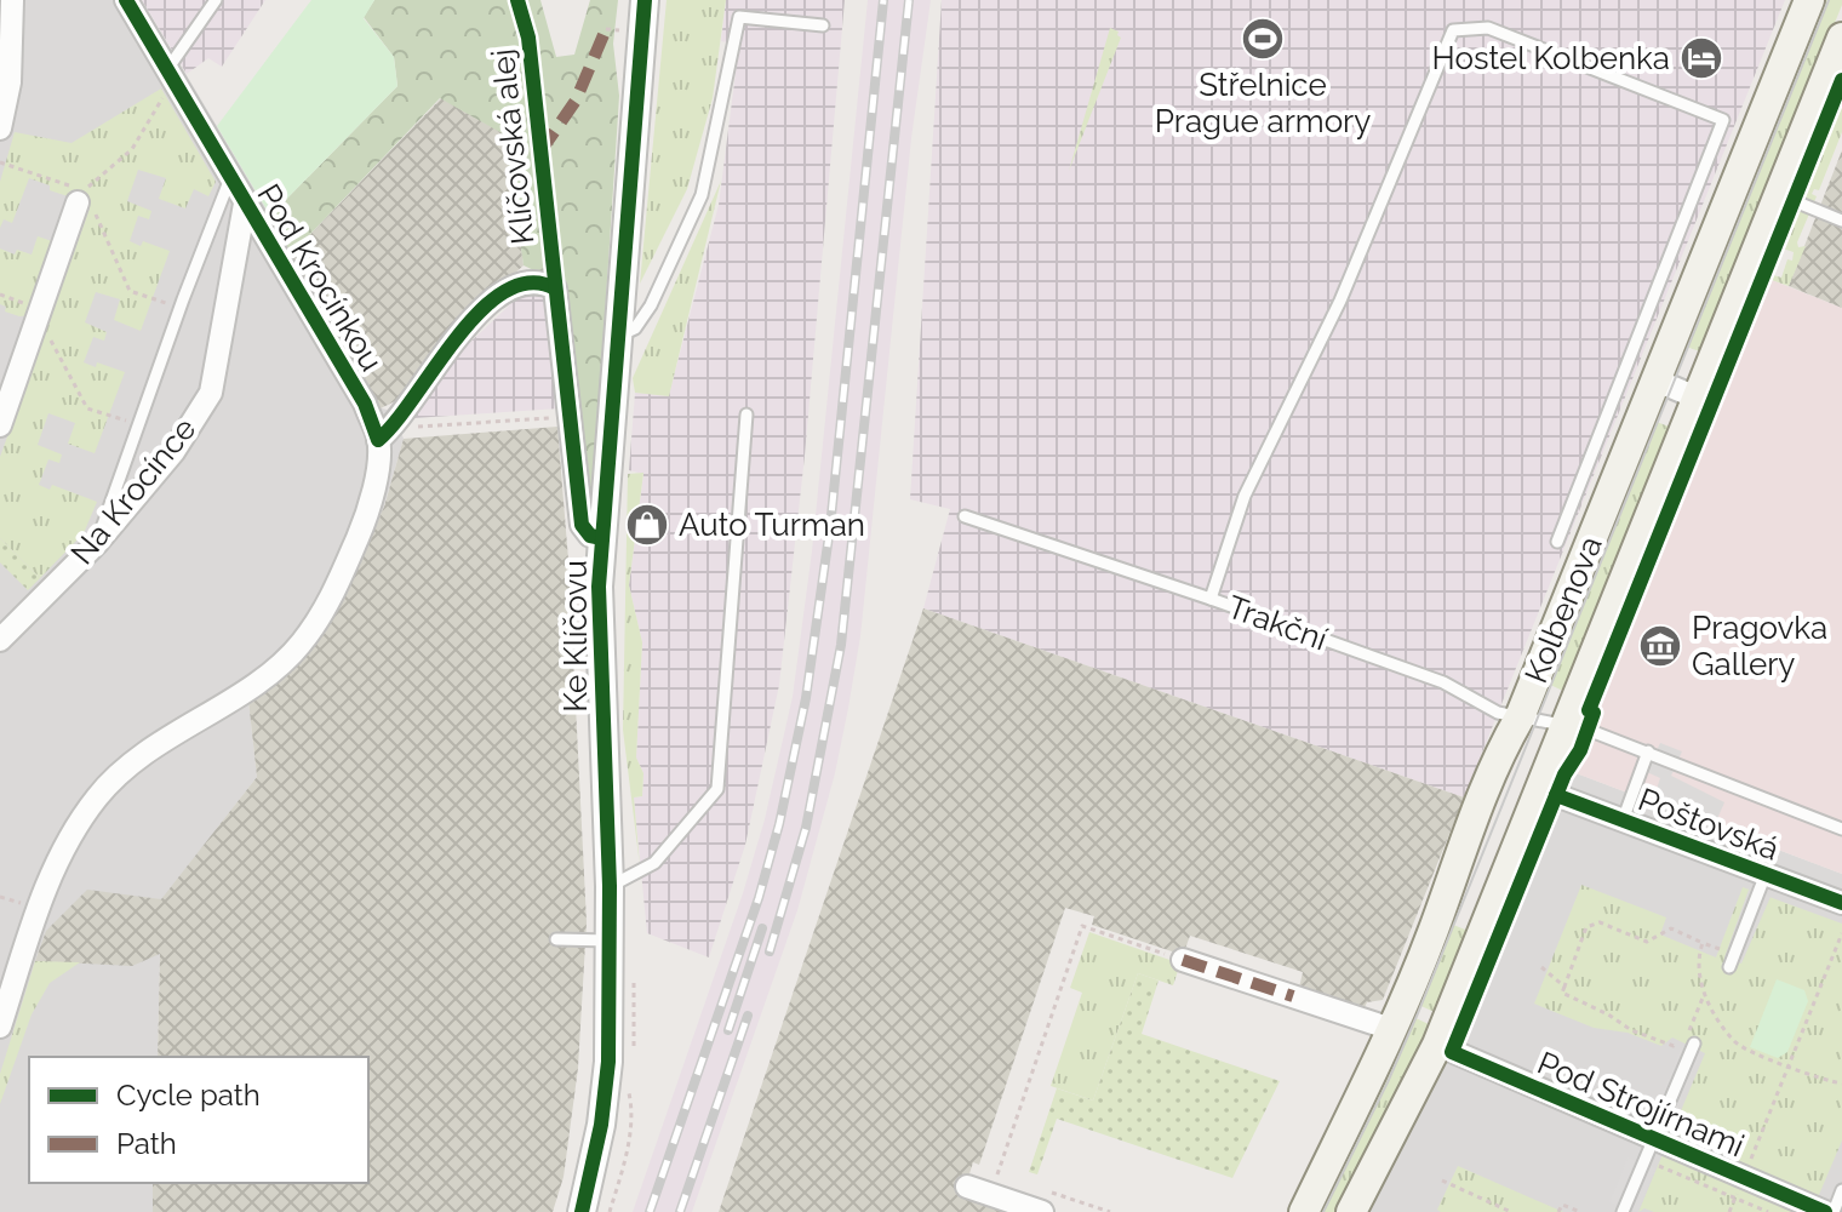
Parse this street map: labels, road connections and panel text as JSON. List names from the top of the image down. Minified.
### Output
{"streets":{"main road":["Kolbenova"],"street":["Pod Krocínkou","Na Krocínce","Ke Klíčovu","Poštovská","Pod Strojírnami"],"lane":["Trakční"],"cycle path":["Klíčovská alej"]},"crossings":[["Pod Krocínkou","Na Krocínce"],["Pod Krocínkou","Ke Klíčovu"],["Kolbenova","Trakční"],["Kolbenova","Pod Strojírnami"]],"places":{"sports":["Střelnice Prague armory"],"hotel":["Hostel Kolbenka"],"shop":["Auto Turman"],"museum":["Pragovka Gallery"]},"legend":["Cycle path","Path"]}
